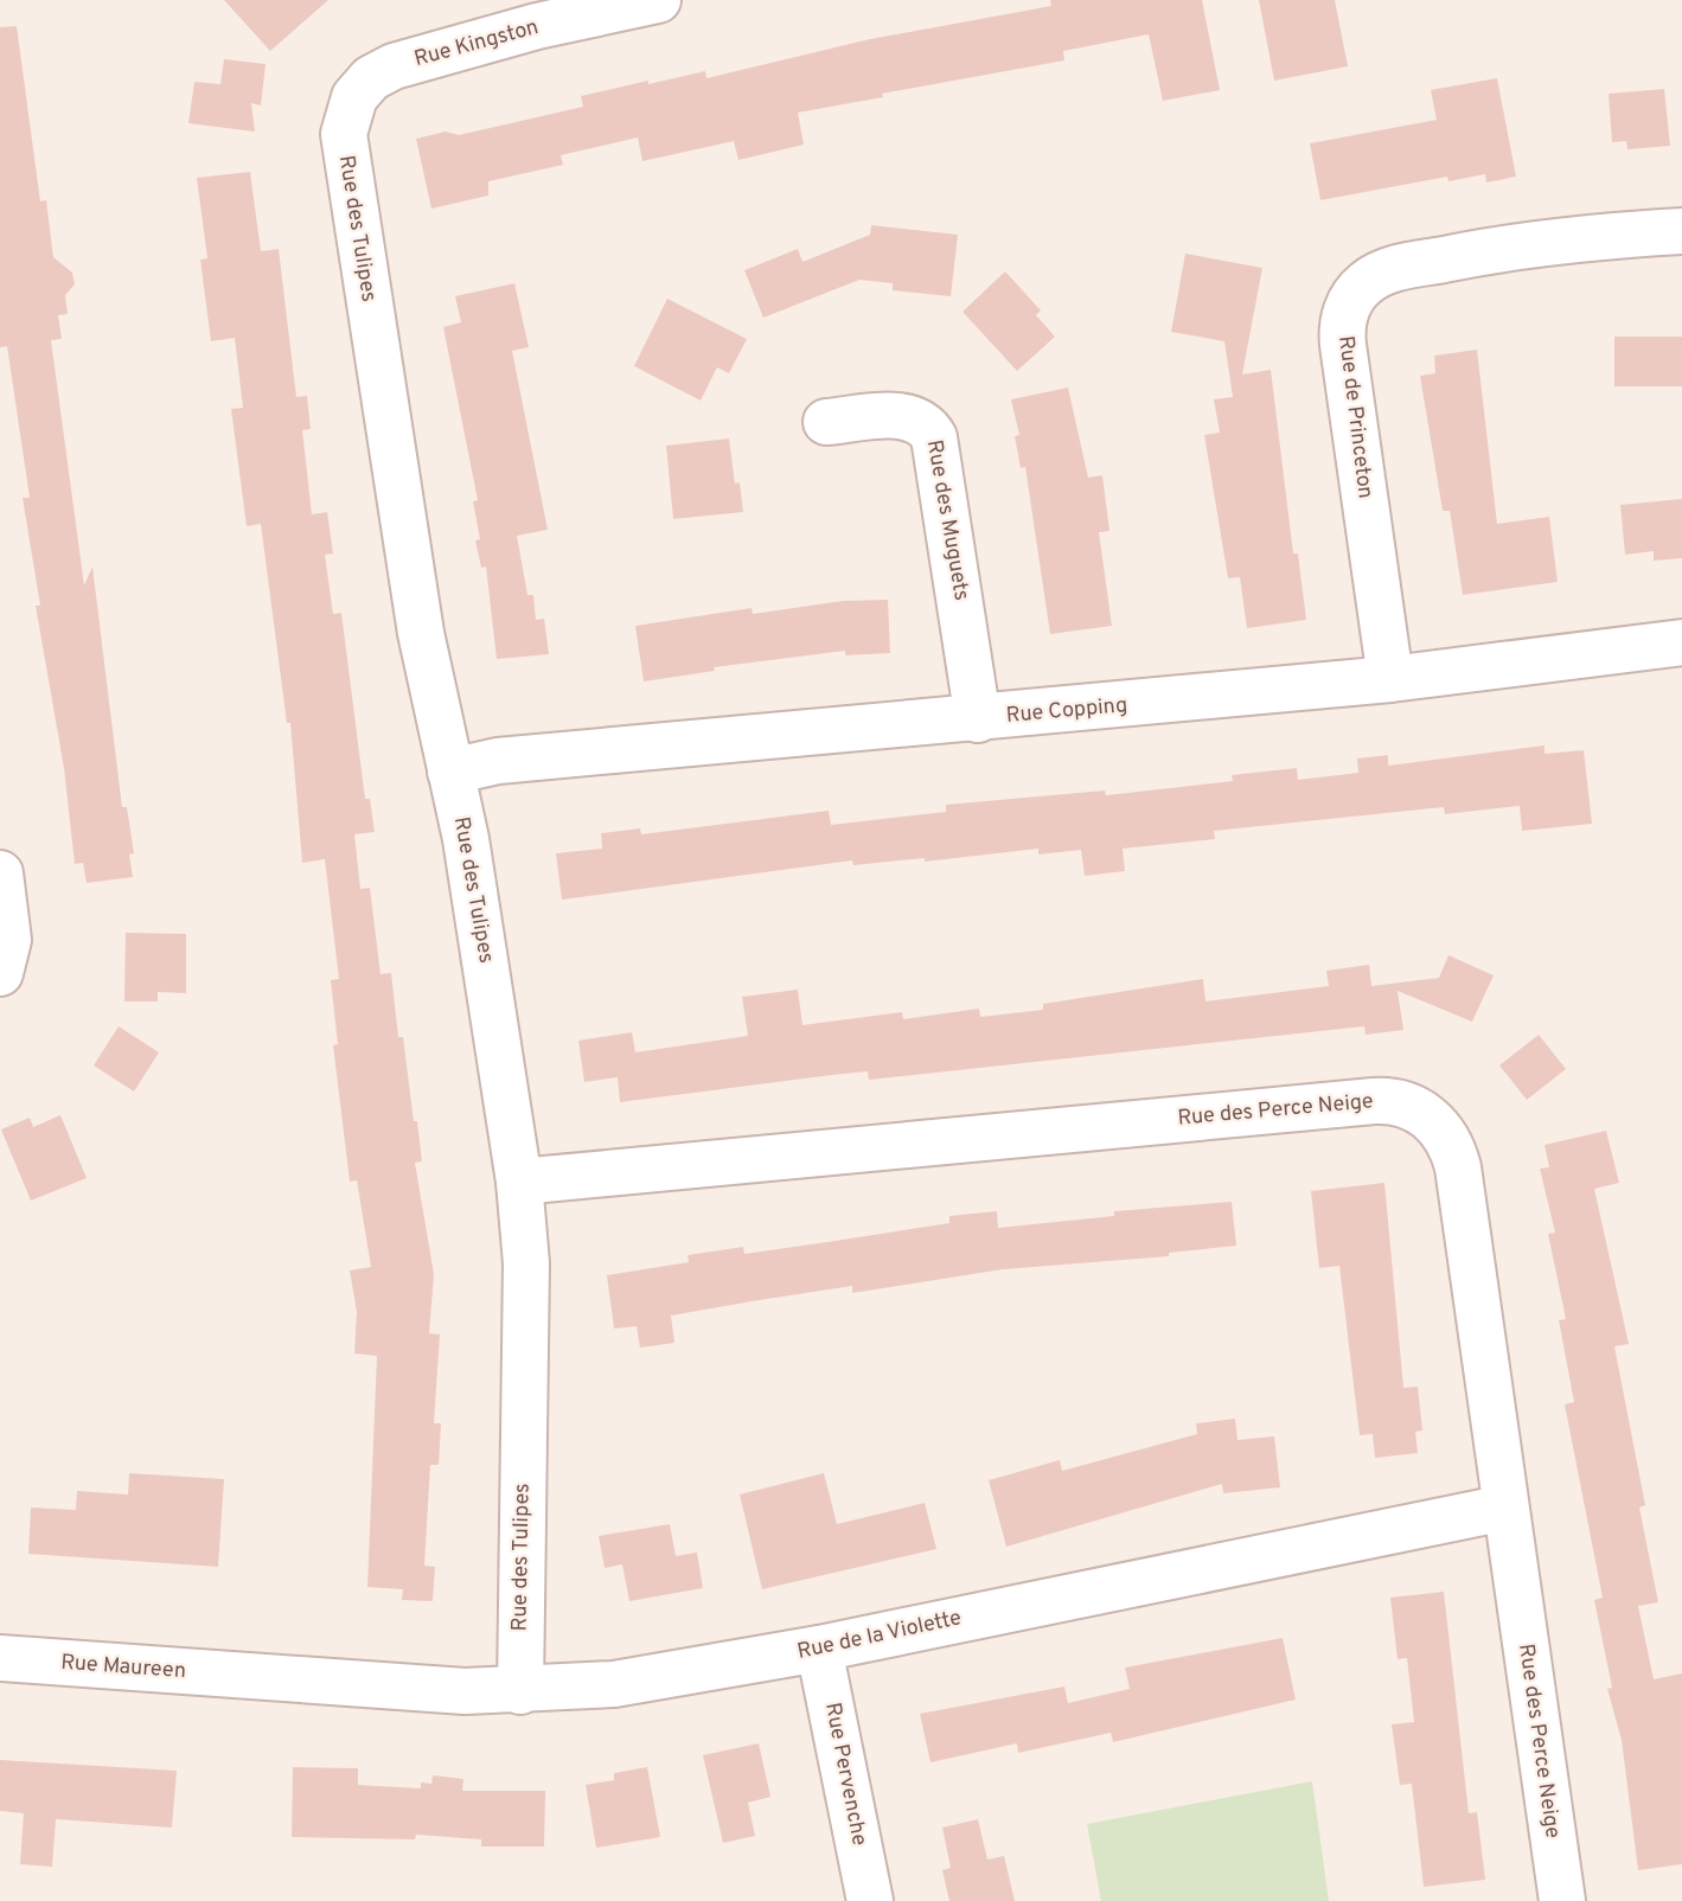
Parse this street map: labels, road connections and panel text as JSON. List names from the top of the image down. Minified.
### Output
{"streets":{"street":["Rue Kingston","Rue des Tulipes","Rue de Princeton","Rue des Muguets","Rue Copping","Rue des Perce Neige","Rue de la Violette","Rue Maureen","Rue Pervenche"]},"crossings":[["Rue Kingston","Rue des Tulipes"],["Rue des Tulipes","Rue Copping"],["Rue des Tulipes","Rue des Perce Neige"],["Rue des Tulipes","Rue de la Violette"],["Rue de Princeton","Rue Copping"],["Rue des Muguets","Rue Copping"],["Rue des Perce Neige","Rue de la Violette"],["Rue de la Violette","Rue Maureen"],["Rue de la Violette","Rue Pervenche"]]}
